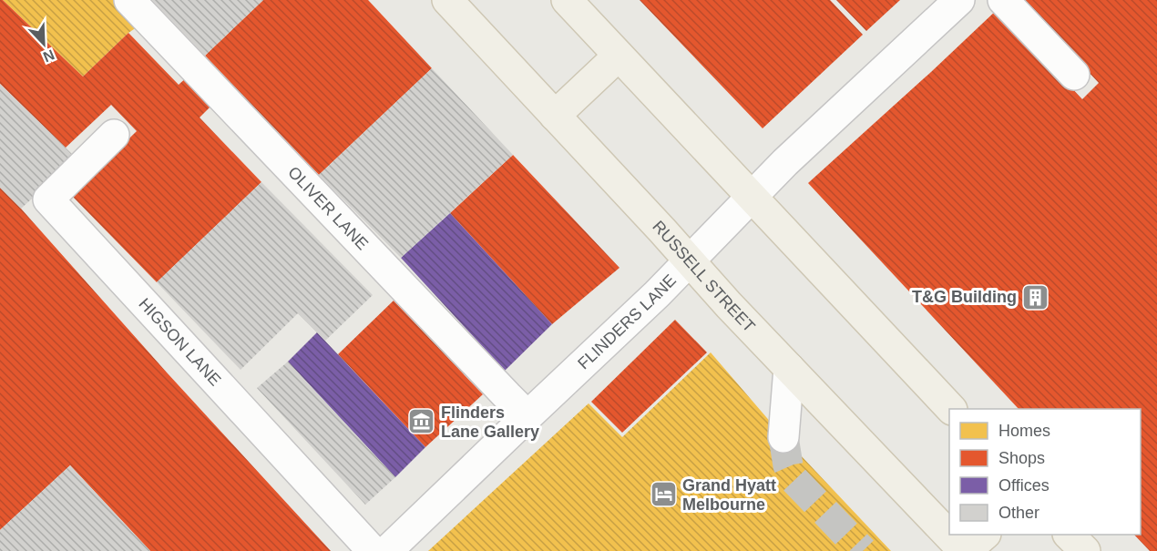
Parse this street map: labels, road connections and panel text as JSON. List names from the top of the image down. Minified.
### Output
{"streets":{"main road":["RUSSELL STREET"],"street":["OLIVER LANE","FLINDERS LANE","HIGSON LANE"]},"crossings":[["OLIVER LANE","FLINDERS LANE"],["RUSSELL STREET","FLINDERS LANE"]],"places":{"building":["T&G Building"],"museum":["Flinders Lane Gallery"],"hotel":["Grand Hyatt Melbourne"]},"legend":["Homes","Shops","Offices","Other"],"north":"bottom right"}
